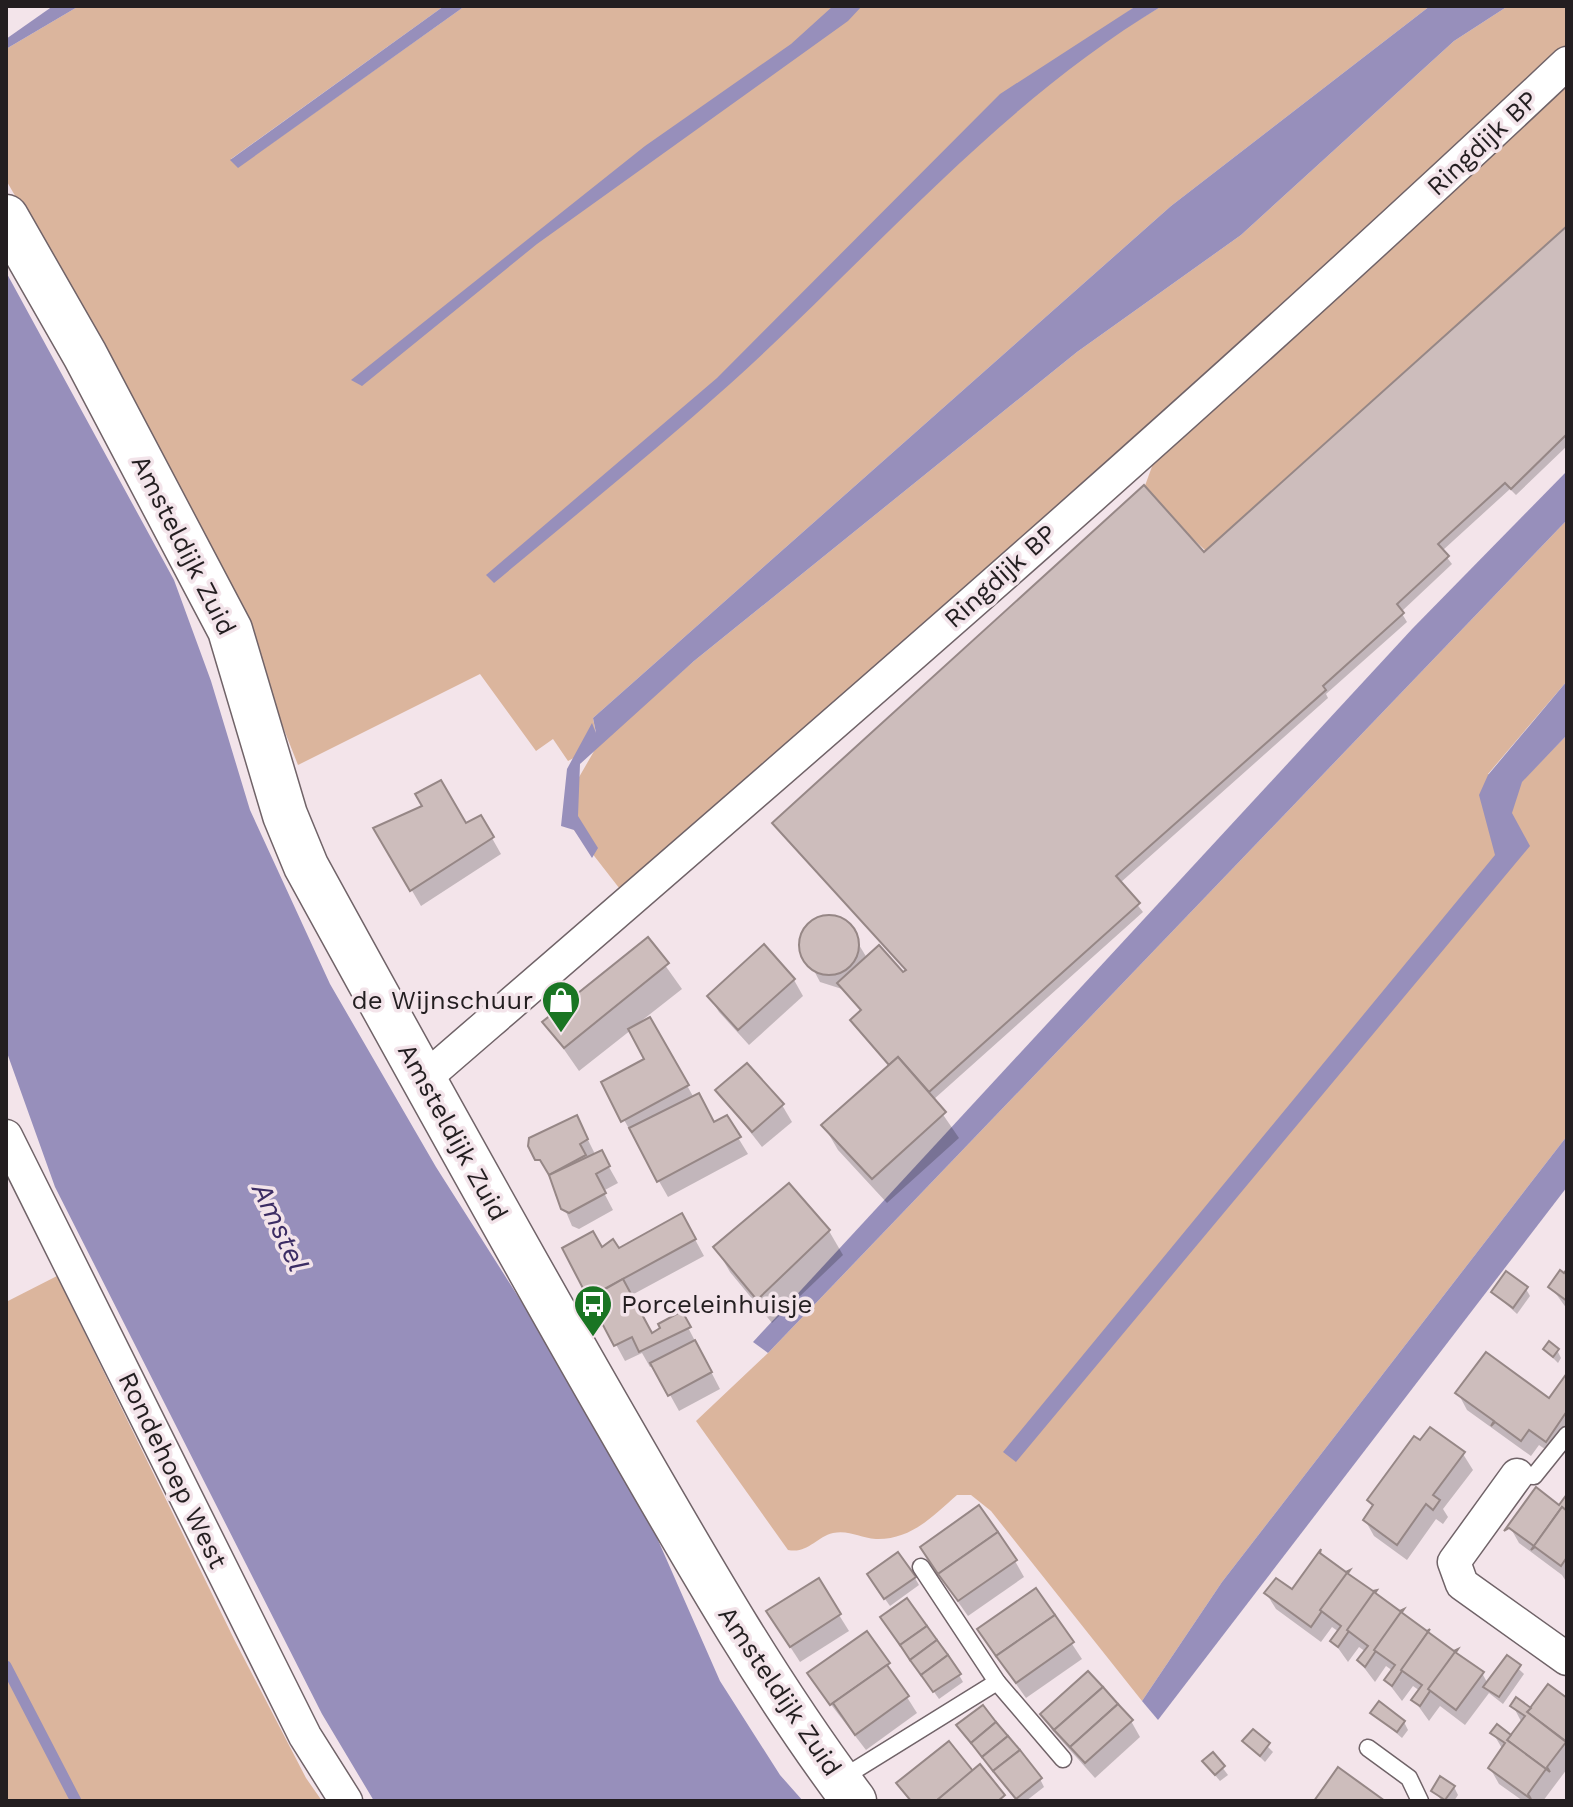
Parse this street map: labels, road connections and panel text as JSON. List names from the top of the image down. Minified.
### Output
{"streets":{"street":["Ringdijk BP","Amsteldijk Zuid","Rondehoep West"]},"crossings":[["Ringdijk BP","Amsteldijk Zuid"]],"water":["Amstel"],"places":{"shop":["de Wijnschuur"],"bus stop":["Porceleinhuisje"]}}
